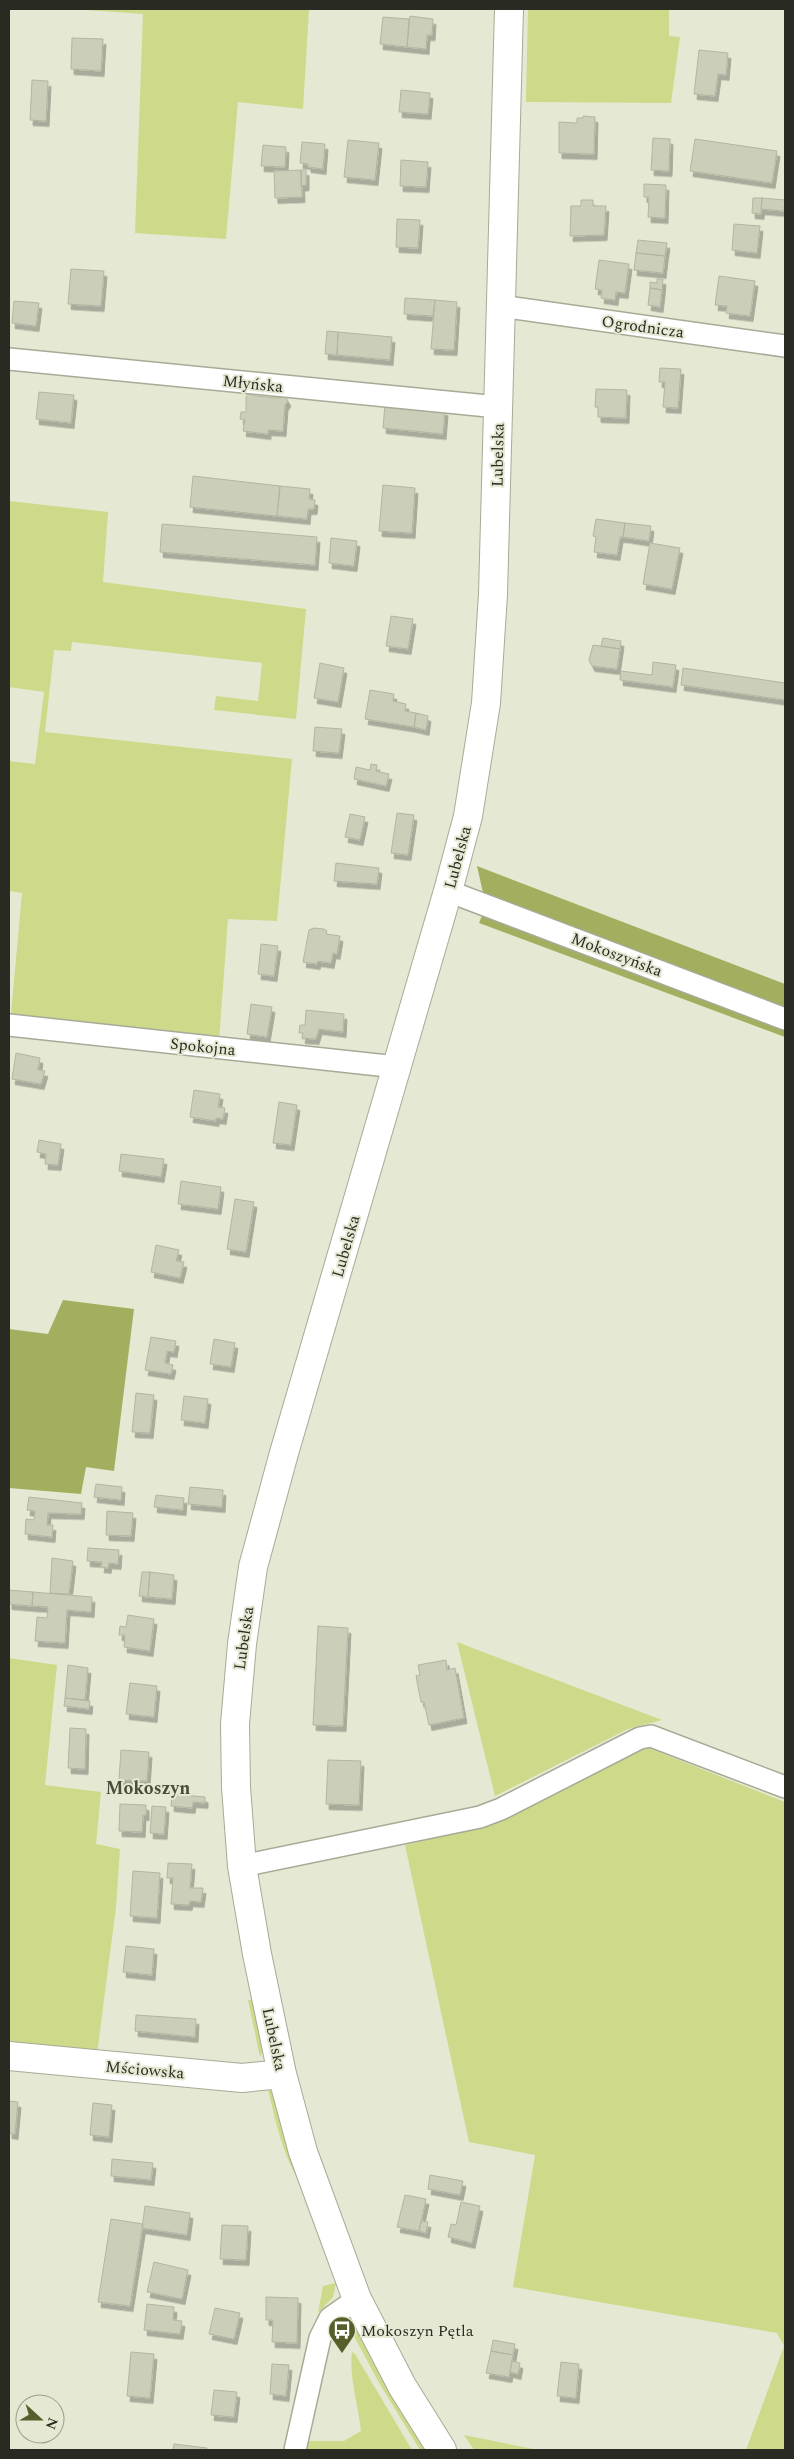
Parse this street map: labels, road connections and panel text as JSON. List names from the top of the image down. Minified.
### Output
{"streets":{"main road":["Lubelska","Mściowska"],"street":["Ogrodnicza","Młyńska","Mokoszyńska","Spokojna"]},"crossings":[["Ogrodnicza","Lubelska"],["Młyńska","Lubelska"],["Lubelska","Mokoszyńska"],["Lubelska","Spokojna"],["Lubelska","Mściowska"]],"districts":["Mokoszyn"],"places":{"bus stop":["Mokoszyn Pętla"]},"north":"right"}
